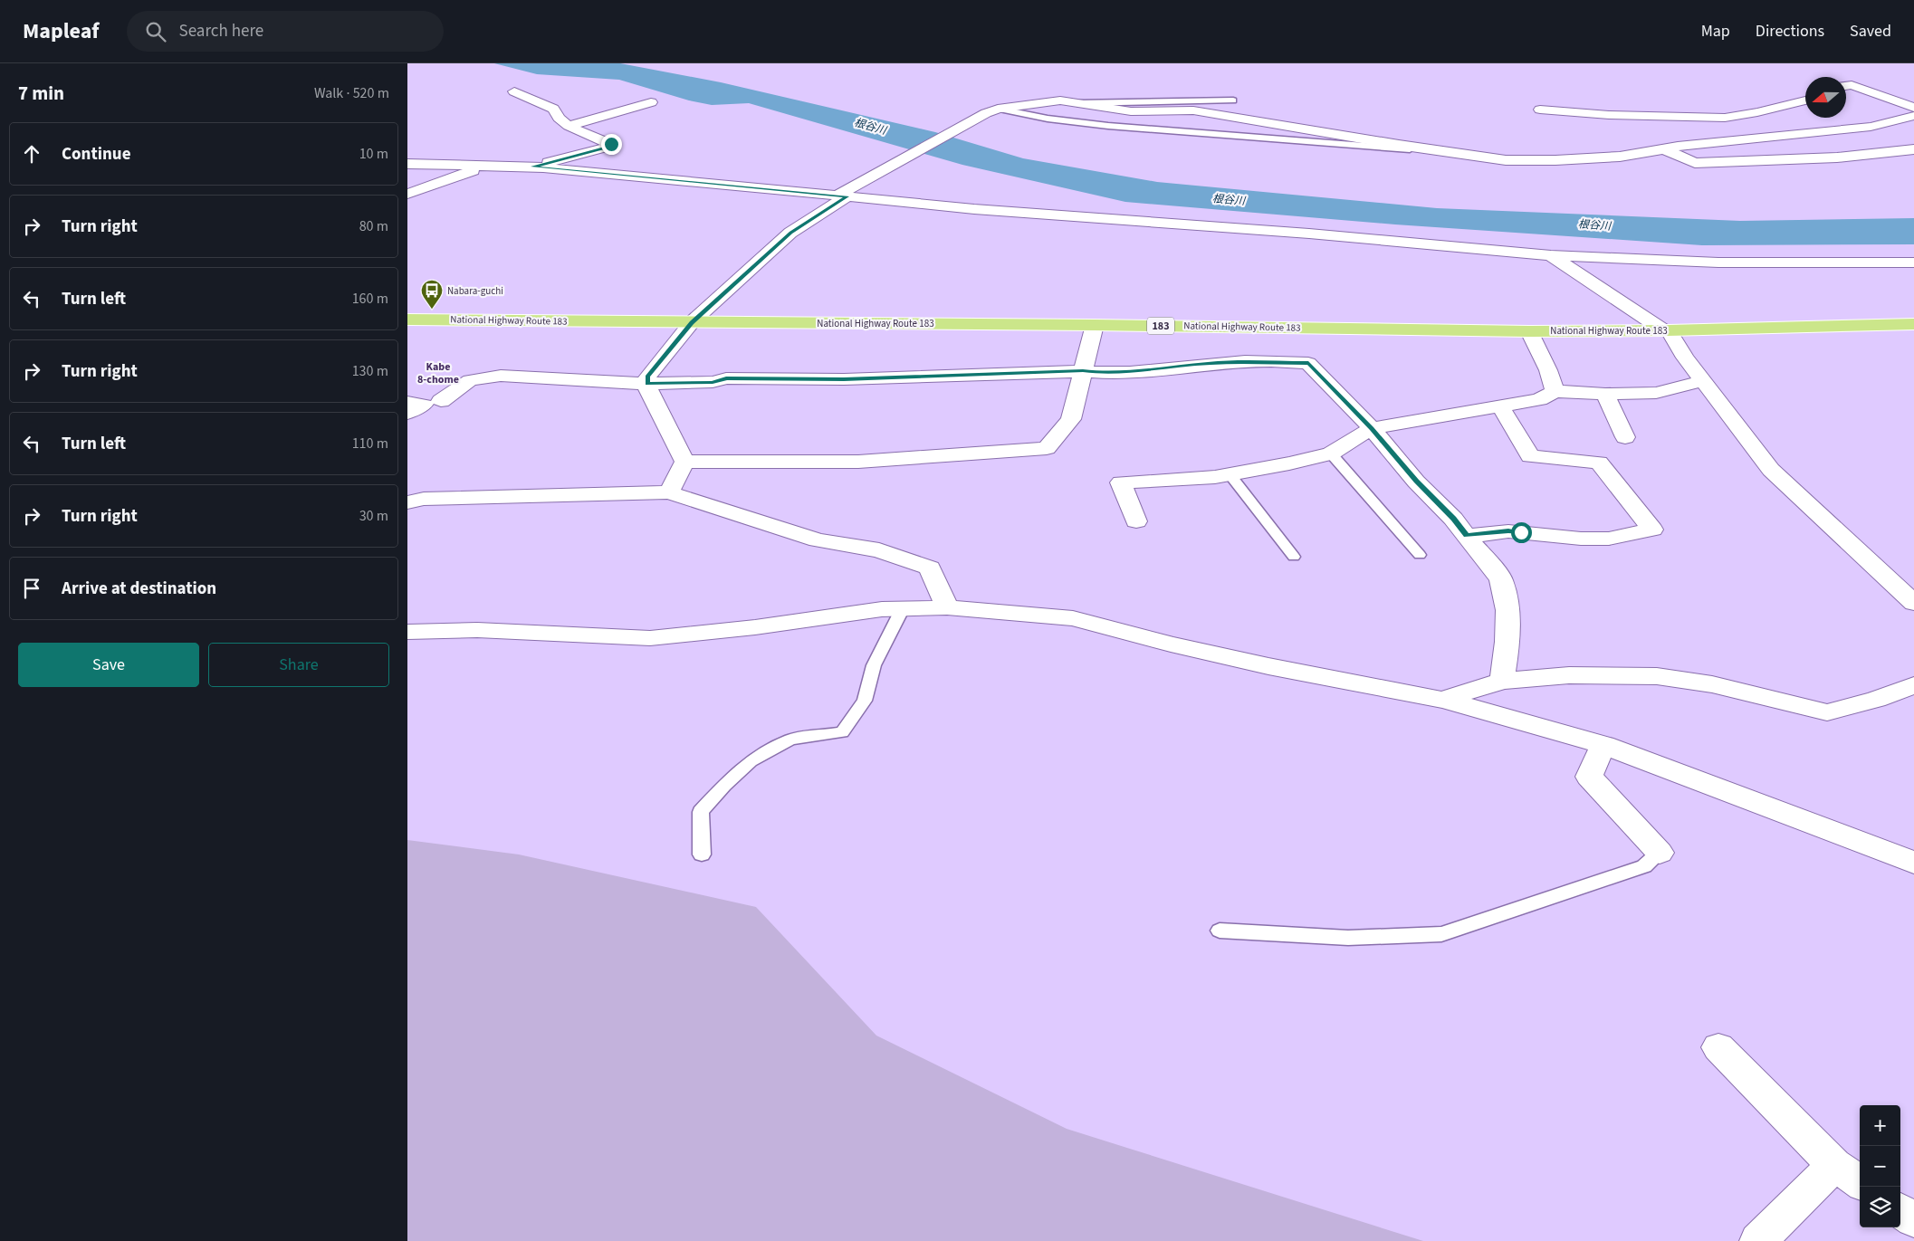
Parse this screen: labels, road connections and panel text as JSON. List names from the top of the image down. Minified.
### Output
{"streets":{"highway":["National Highway Route 183","183"]},"districts":["Kabe 8-chome"],"water":["根谷川"],"places":{"bus stop":["Nabara-guchi"]},"north":"left","page":{"header":"Mapleaf","search":"Search here","nav":["Map","Directions","Saved"],"heading":["7 min","Walk · 520 m"],"list":[["Continue","10 m"],["Turn right","80 m"],["Turn left","160 m"],["Turn right","130 m"],["Turn left","110 m"],["Turn right","30 m"],"Arrive at destination"],"buttons":["Save","Share"],"map_buttons":["+","−"]}}
